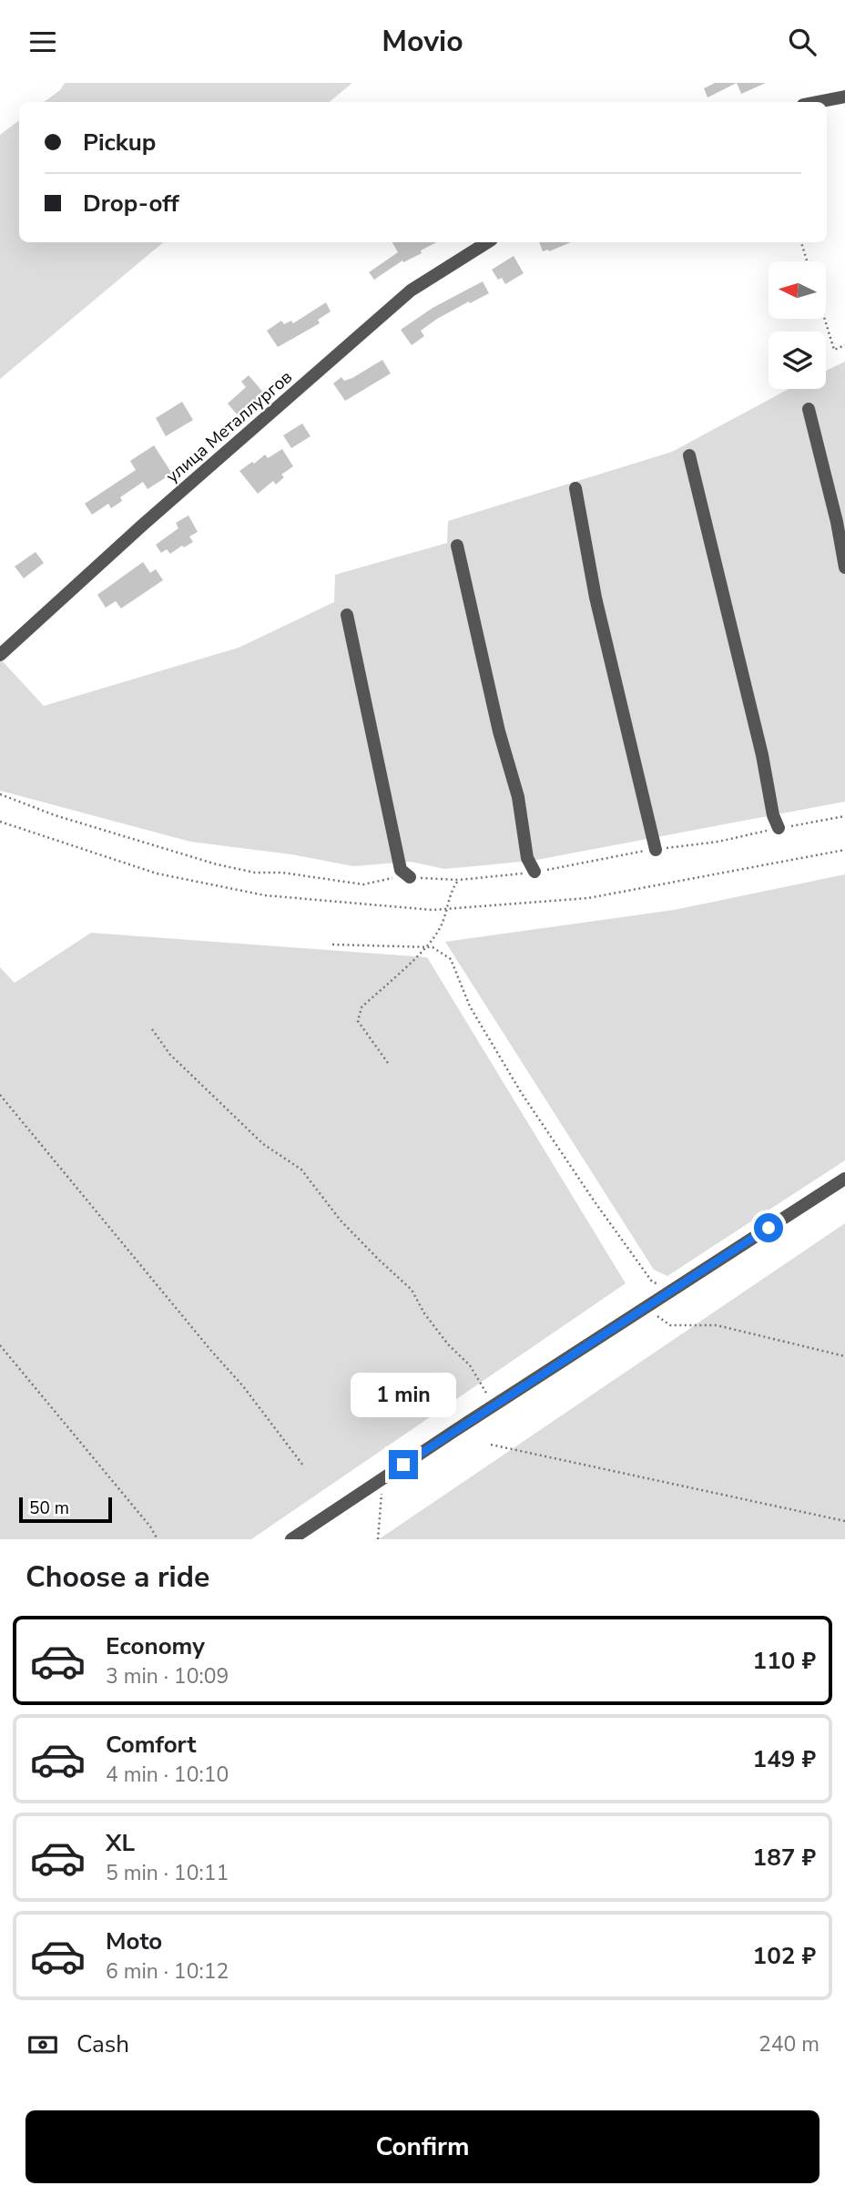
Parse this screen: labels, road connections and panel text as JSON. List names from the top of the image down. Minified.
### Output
{"streets":{"street":["улица Металлургов"]},"scale_bar":"50 m","north":"left","page":{"header":"Movio","banner":["Pickup","Drop-off"],"bubble":"1 min","scale":"50 m","heading":"Choose a ride","list":[{"name":"Economy","note":"3 min · 10:09","value":"110 ₽"},{"name":"Comfort","note":"4 min · 10:10","value":"149 ₽"},{"name":"XL","note":"5 min · 10:11","value":"187 ₽"},{"name":"Moto","note":"6 min · 10:12","value":"102 ₽"}],"pay":["Cash","240 m"],"buttons":"Confirm"}}
